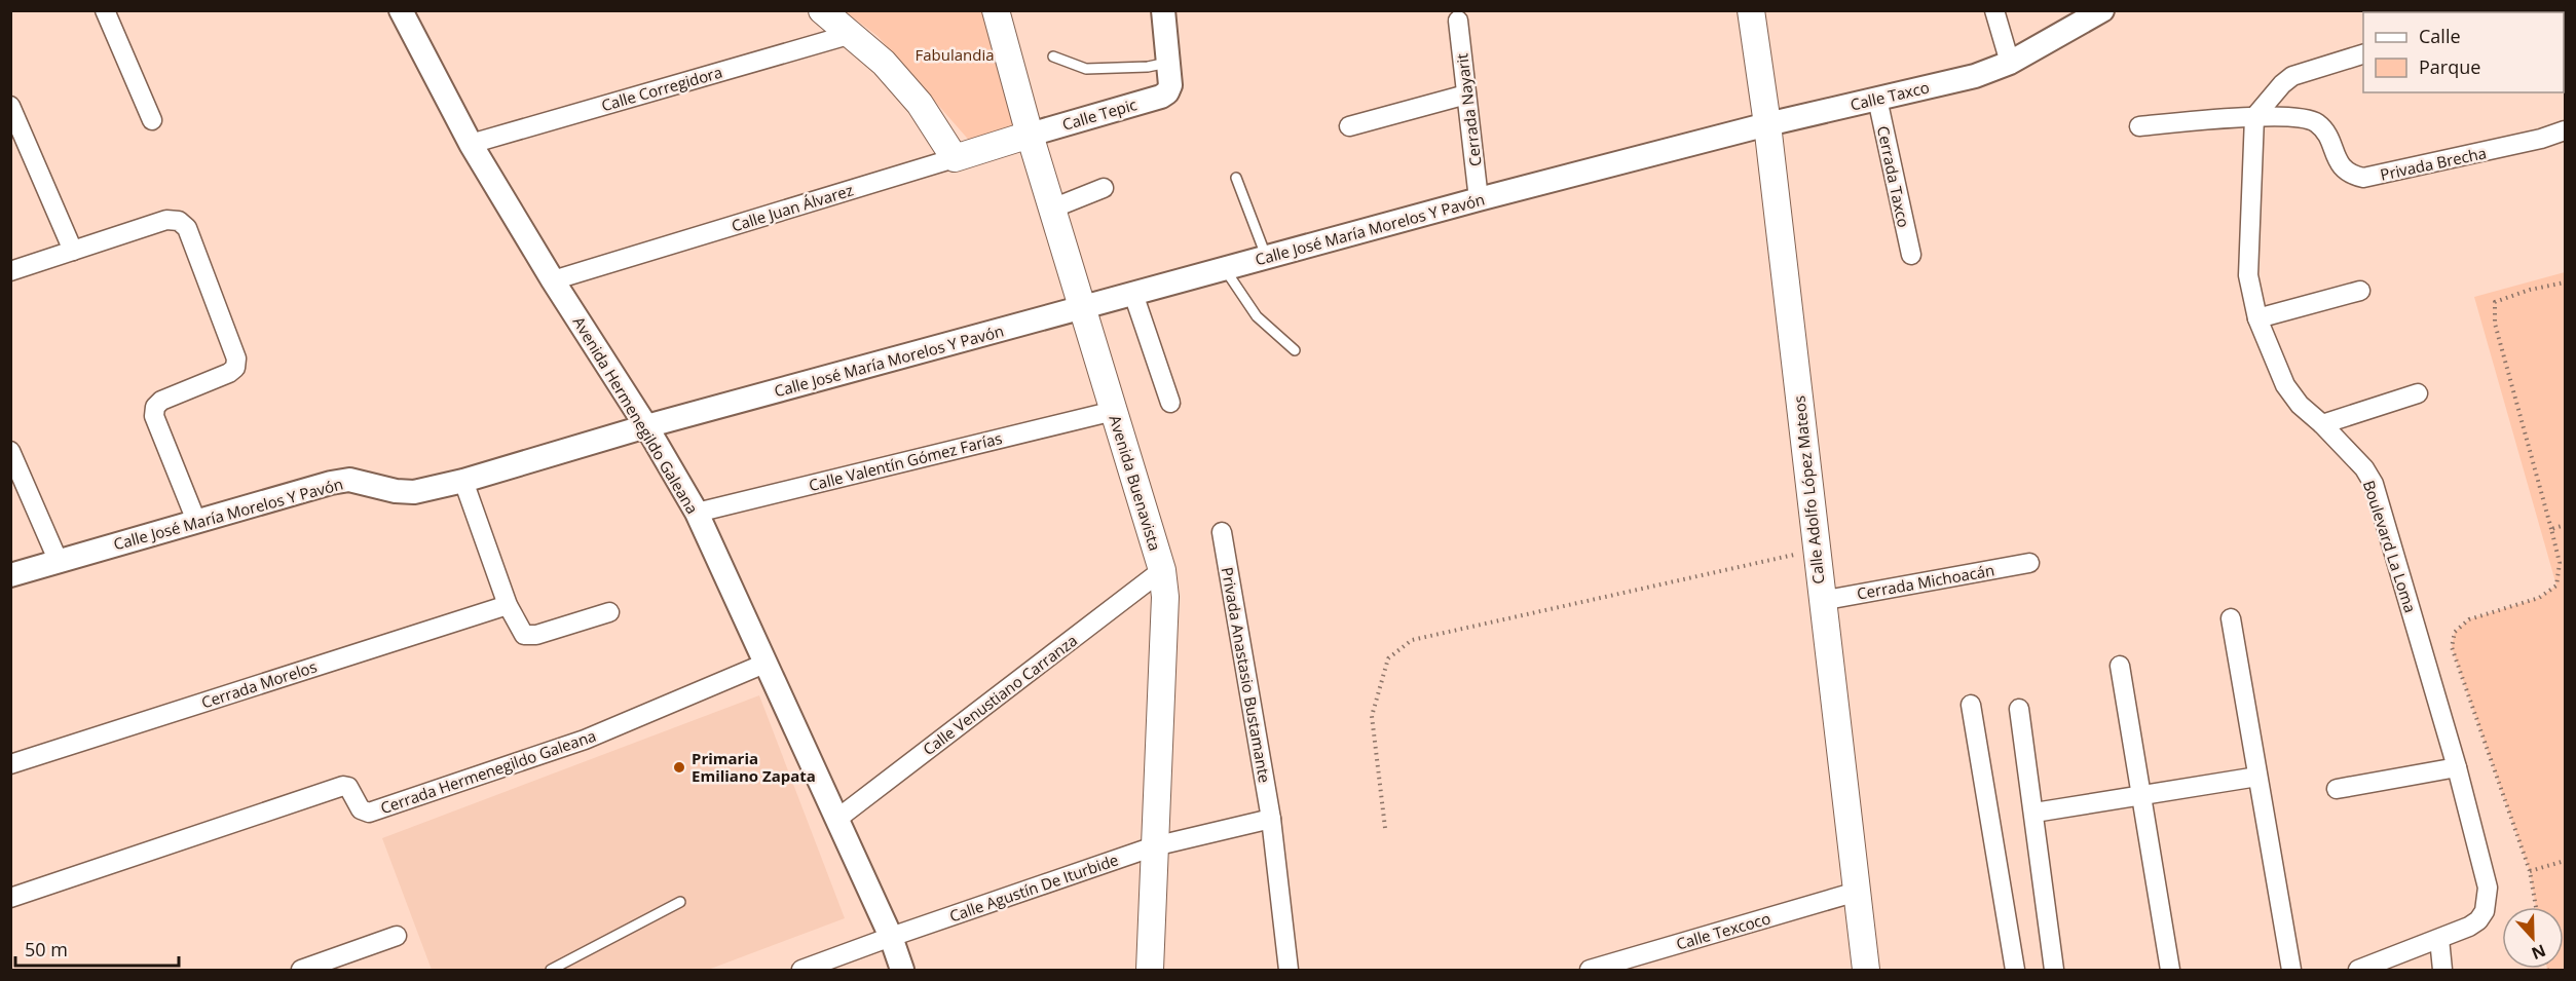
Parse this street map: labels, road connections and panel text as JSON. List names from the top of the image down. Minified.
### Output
{"streets":{"main road":["Calle Juan Álvarez","Avenida Buenavista","Calle Adolfo López Mateos"],"street":["Calle Corregidora","Calle Taxco","Cerrada Nayarit","Calle Tepic","Privada Brecha","Cerrada Taxco","Calle José María Morelos Y Pavón","Avenida Hermenegildo Galeana","Calle Valentín Gómez Farías","Boulevard La Loma","Cerrada Michoacán","Privada Anastasio Bustamante","Cerrada Morelos","Calle Venustiano Carranza","Cerrada Hermenegildo Galeana","Calle Agustín De Iturbide","Calle Texcoco"]},"crossings":[["Calle Corregidora","Avenida Hermenegildo Galeana"],["Calle Taxco","Cerrada Taxco"],["Calle Taxco","Calle José María Morelos Y Pavón"],["Calle Taxco","Calle Adolfo López Mateos"],["Cerrada Nayarit","Calle José María Morelos Y Pavón"],["Calle Tepic","Calle Juan Álvarez"],["Calle Tepic","Avenida Buenavista"],["Privada Brecha","Boulevard La Loma"],["Calle Juan Álvarez","Avenida Hermenegildo Galeana"],["Calle Juan Álvarez","Avenida Buenavista"],["Calle José María Morelos Y Pavón","Avenida Hermenegildo Galeana"],["Calle José María Morelos Y Pavón","Avenida Buenavista"],["Calle José María Morelos Y Pavón","Calle Adolfo López Mateos"],["Avenida Hermenegildo Galeana","Calle Valentín Gómez Farías"],["Avenida Hermenegildo Galeana","Calle Venustiano Carranza"],["Avenida Hermenegildo Galeana","Cerrada Hermenegildo Galeana"],["Avenida Hermenegildo Galeana","Calle Agustín De Iturbide"],["Calle Valentín Gómez Farías","Avenida Buenavista"],["Avenida Buenavista","Calle Venustiano Carranza"],["Avenida Buenavista","Calle Agustín De Iturbide"],["Calle Adolfo López Mateos","Cerrada Michoacán"],["Calle Adolfo López Mateos","Calle Texcoco"],["Privada Anastasio Bustamante","Calle Agustín De Iturbide"]],"parks":["Fabulandia"],"places":["Primaria Emiliano Zapata"],"legend":["Calle","Parque"],"scale_bar":"50 m","north":"bottom"}
